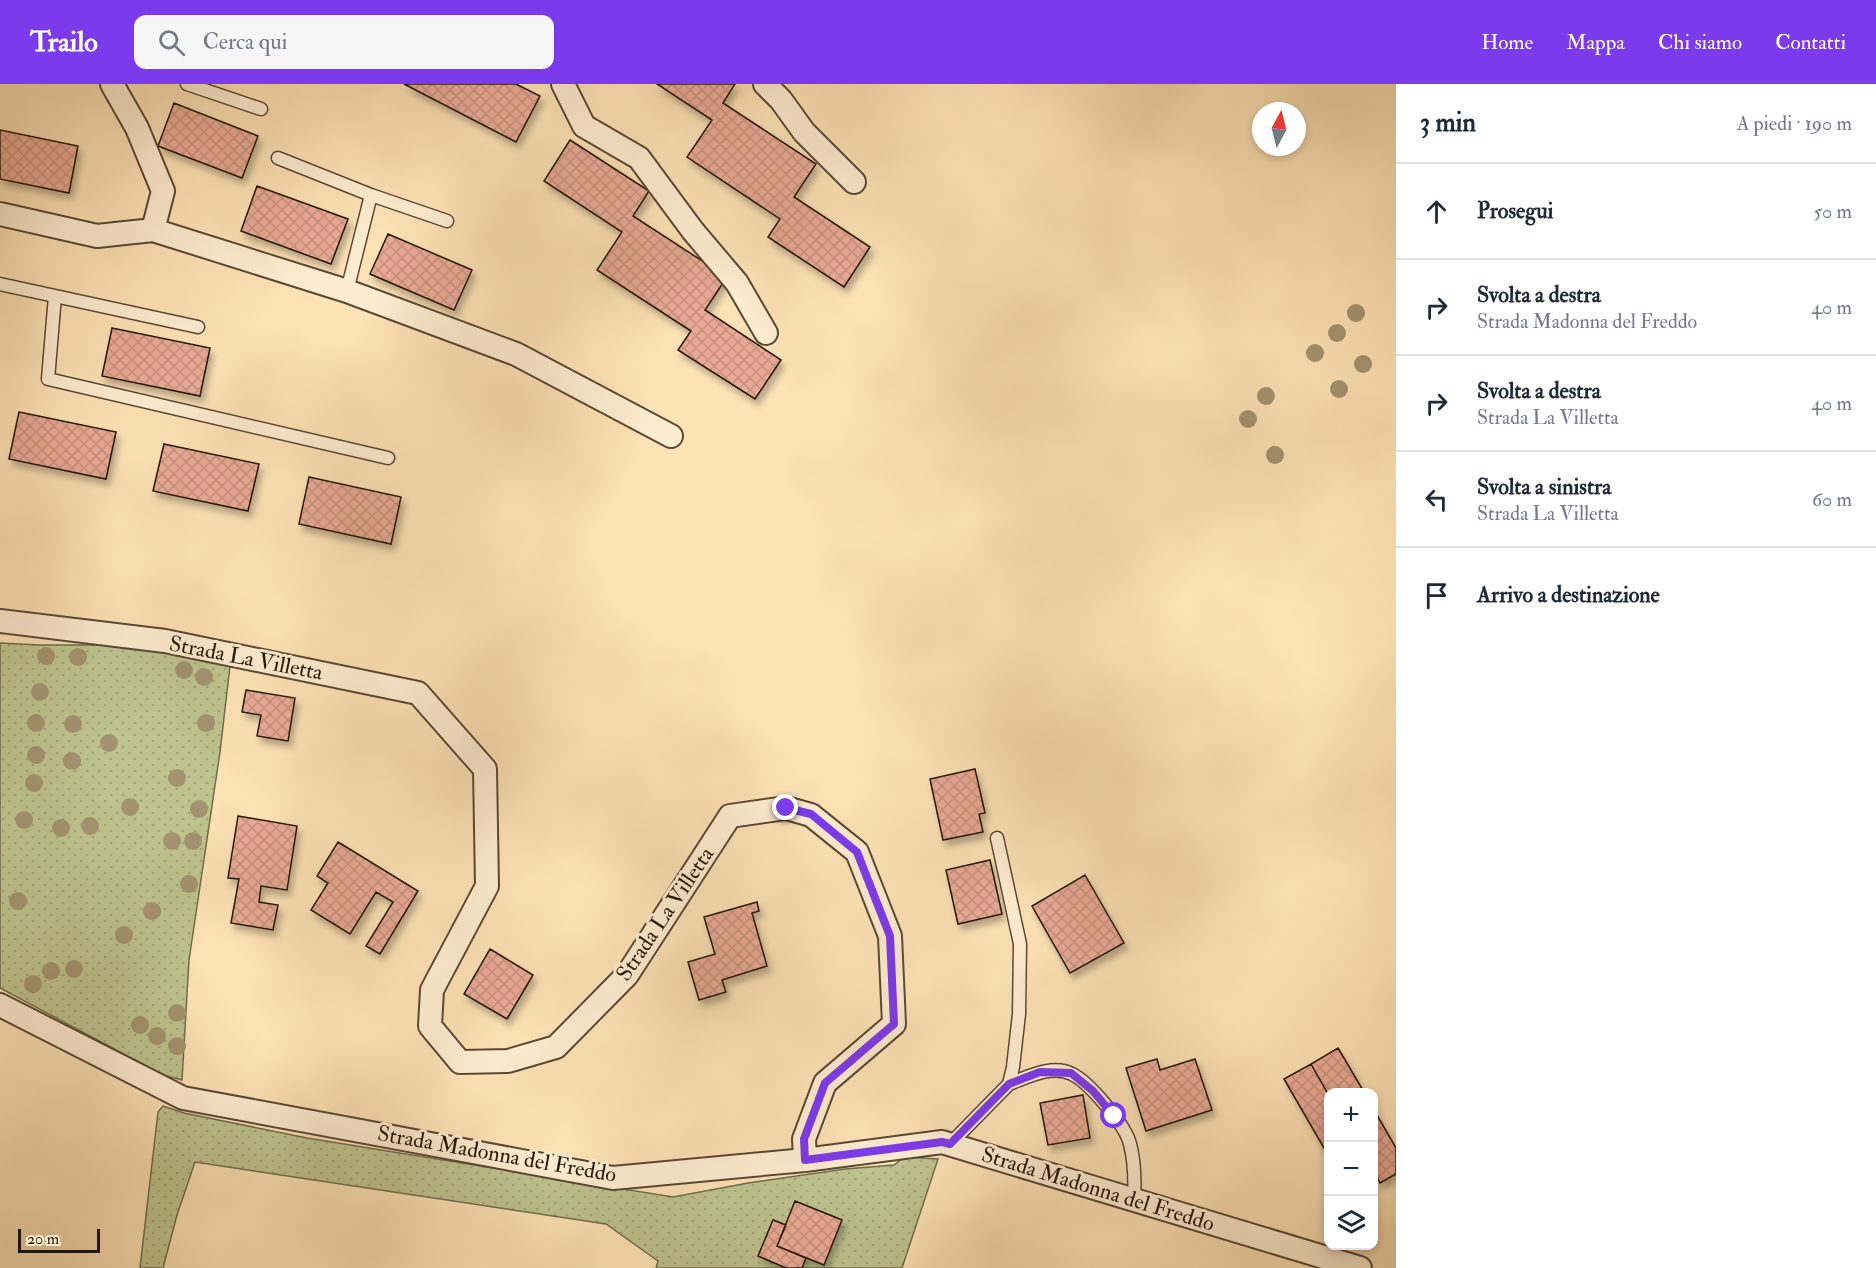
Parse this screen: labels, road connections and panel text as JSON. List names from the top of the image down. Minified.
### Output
{"streets":{"street":["Strada La Villetta","Strada Madonna del Freddo"]},"crossings":[["Strada La Villetta","Strada Madonna del Freddo"]],"scale_bar":"20 m","north":"top","page":{"header":"Trailo","search":"Cerca qui","nav":["Home","Mappa","Chi siamo","Contatti"],"heading":["3 min","A piedi · 190 m"],"list":[["Prosegui","50 m"],["Svolta a destra","Strada Madonna del Freddo","40 m"],["Svolta a destra","Strada La Villetta","40 m"],["Svolta a sinistra","Strada La Villetta","60 m"],"Arrivo a destinazione"],"map_buttons":["+","−"],"scale":"20 m"}}
